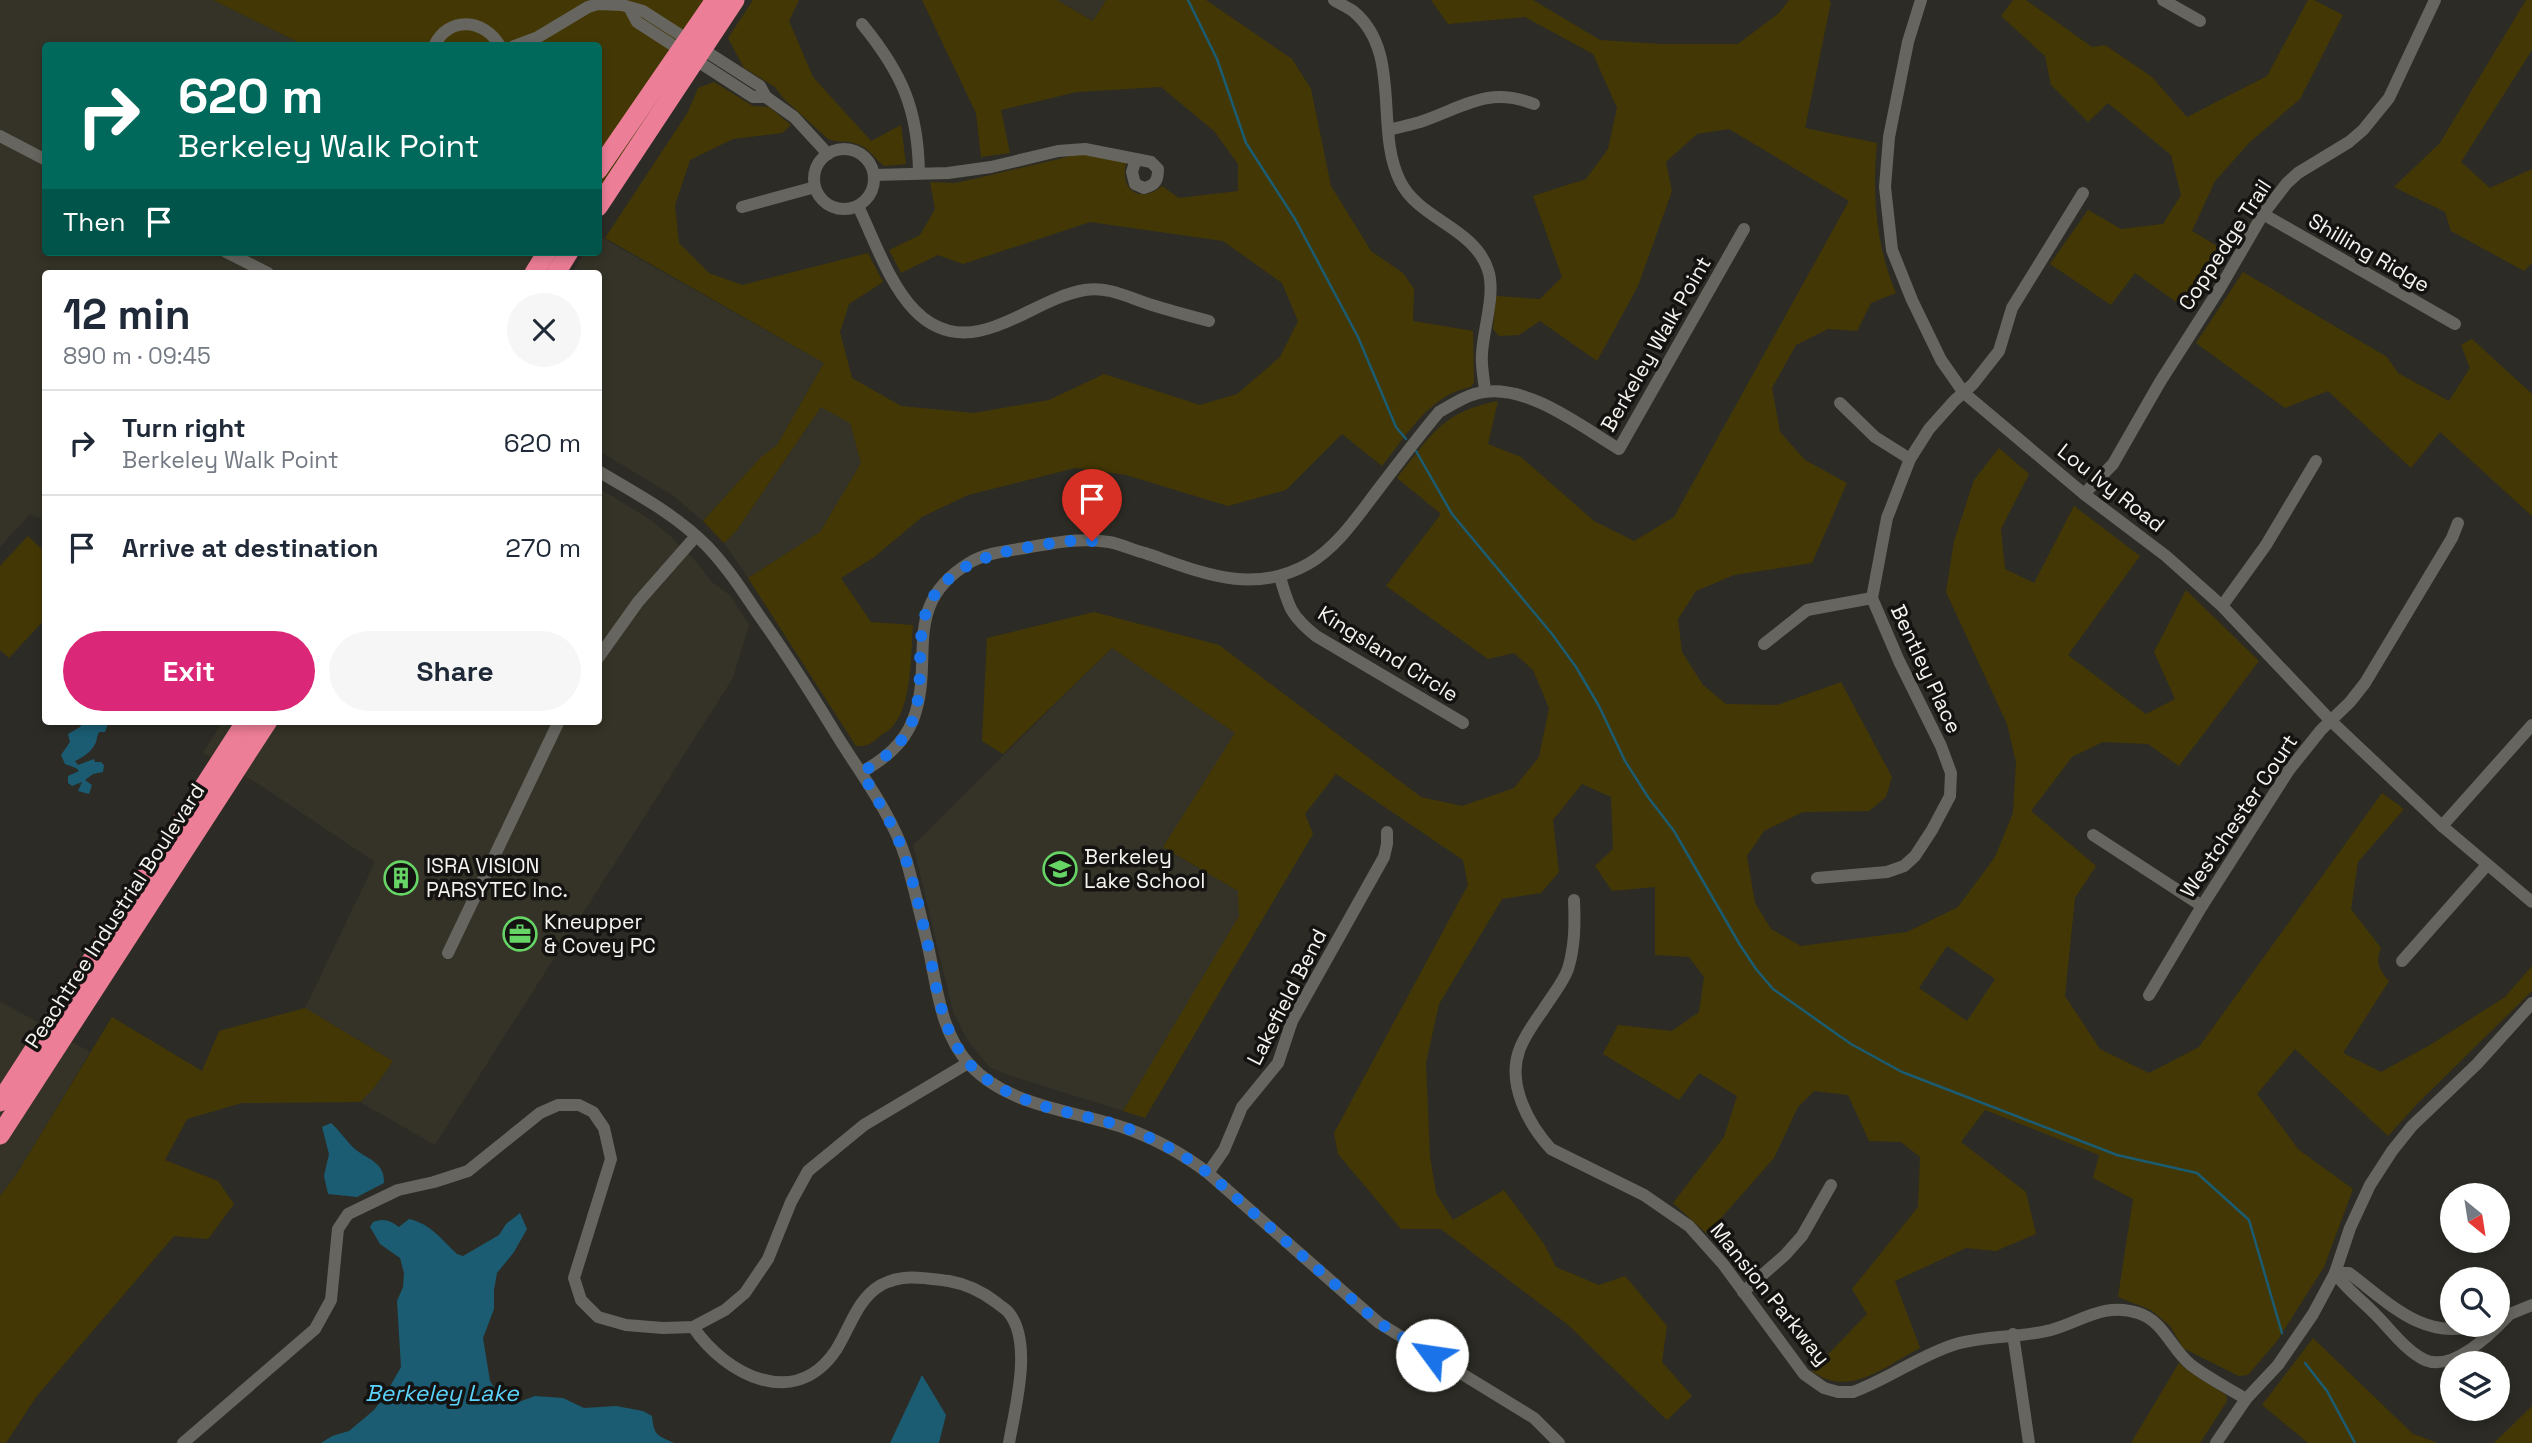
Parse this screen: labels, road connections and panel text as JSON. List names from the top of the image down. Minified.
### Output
{"streets":{"highway":["Peachtree Industrial Boulevard"],"street":["Coppedge Trail","Shilling Ridge","Berkeley Walk Point","Lou Ivy Road","Kingsland Circle","Bentley Place","Westchester Court","Lakefield Bend","Mansion Parkway"]},"crossings":[["Coppedge Trail","Shilling Ridge"],["Coppedge Trail","Lou Ivy Road"],["Lou Ivy Road","Bentley Place"],["Lou Ivy Road","Westchester Court"]],"water":["Berkeley Lake"],"places":{"school or university":["Berkeley Lake School"],"building":["ISRA VISION PARSYTEC Inc."],"office":["Kneupper & Covey PC"]},"north":"bottom right","page":{"turn":["620 m","Berkeley Walk Point"],"then":"Then","heading":["12 min","890 m · 09:45"],"list":[{"name":"Turn right","note":"Berkeley Walk Point","value":"620 m"},{"name":"Arrive at destination","value":"270 m"}],"buttons":["Exit","Share"]}}
